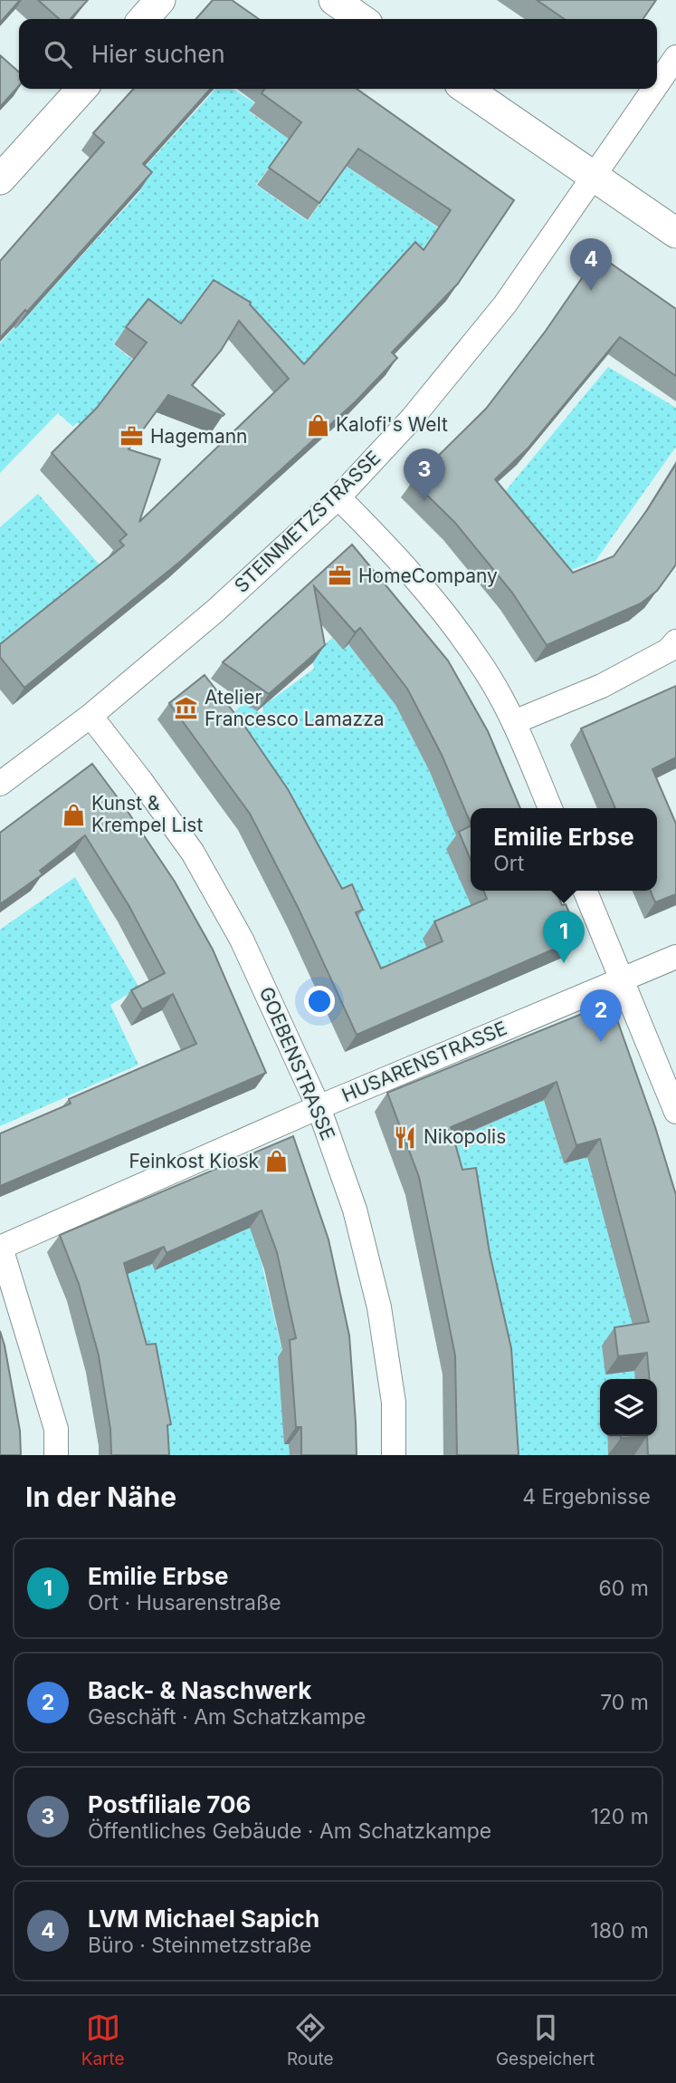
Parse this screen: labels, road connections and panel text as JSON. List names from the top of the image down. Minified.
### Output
{"streets":{"street":["STEINMETZSTRASSE","HUSARENSTRASSE","GOEBENSTRASSE"]},"crossings":[["STEINMETZSTRASSE","GOEBENSTRASSE"],["HUSARENSTRASSE","GOEBENSTRASSE"]],"places":{"shop":["Kalofi's Welt","Kunst & Krempel List","Feinkost Kiosk"],"office":["Hagemann","HomeCompany"],"museum":["Atelier Francesco Lamazza"],"restaurant":["Nikopolis"]},"page":{"search":"Hier suchen","pins":["4","3","1","2"],"popup":["Emilie Erbse","Ort"],"heading":["In der Nähe","4 Ergebnisse"],"list":[{"mark":"1","name":"Emilie Erbse","note":"Ort · Husarenstraße","value":"60 m"},{"mark":"2","name":"Back- & Naschwerk","note":"Geschäft · Am Schatzkampe","value":"70 m"},{"mark":"3","name":"Postfiliale 706","note":"Öffentliches Gebäude · Am Schatzkampe","value":"120 m"},{"mark":"4","name":"LVM Michael Sapich","note":"Büro · Steinmetzstraße","value":"180 m"}],"nav":["Karte","Route","Gespeichert"]}}
